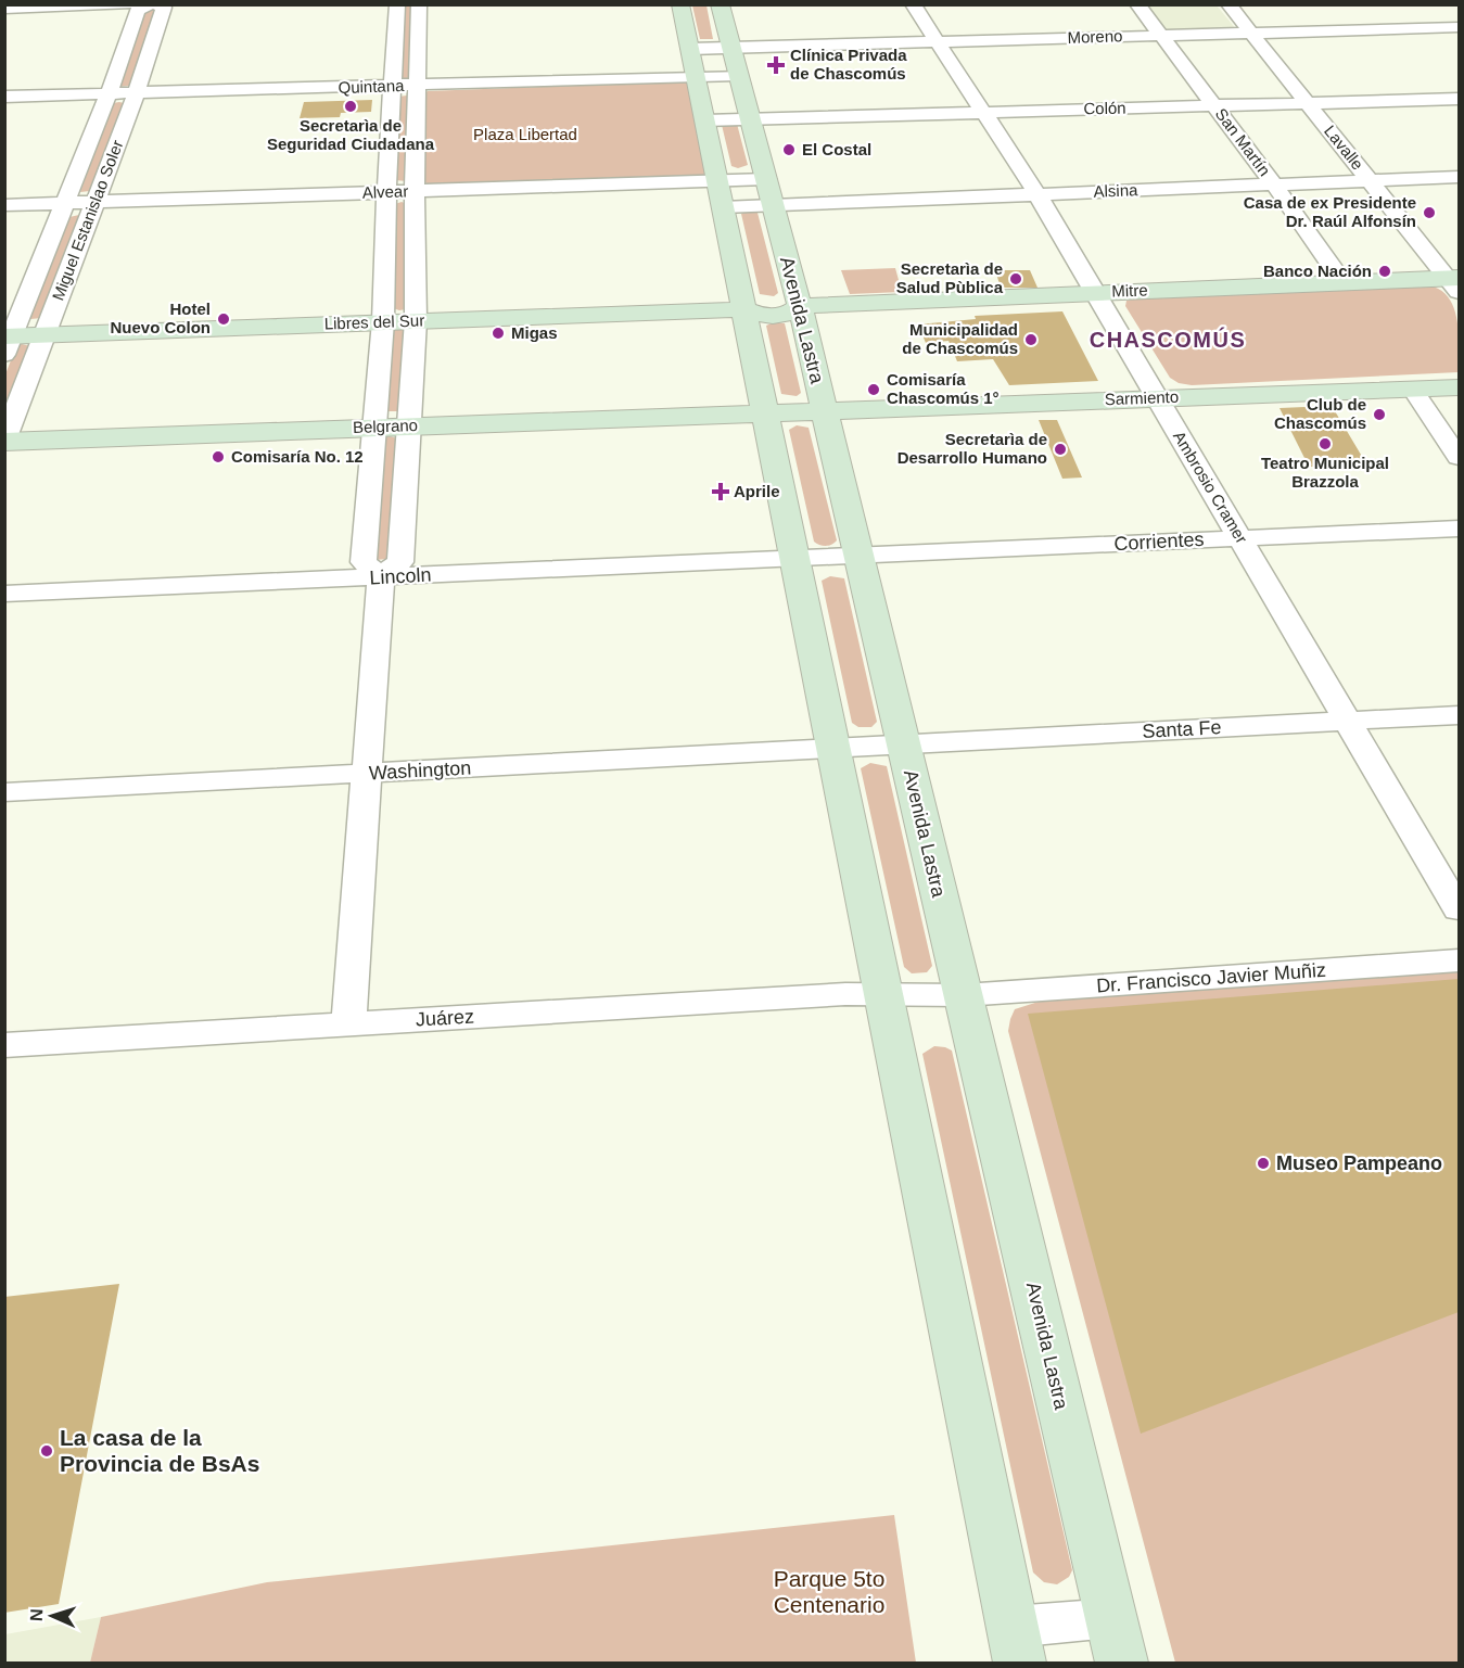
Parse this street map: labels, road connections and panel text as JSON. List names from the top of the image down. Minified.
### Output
{"streets":{"main road":["Mitre","Avenida Lastra","Libres del Sur","Sarmiento","Belgrano"],"street":["Moreno","Quintana","Colón","San Martín","Lavalle","Alsina","Alvear","Miguel Estanislao Soler","Ambrosio Cramer","Corrientes","Lincoln","Santa Fe","Washington","Dr. Francisco Javier Muñiz","Juárez"]},"crossings":[["Moreno","Quintana"],["Moreno","San Martín"],["Moreno","Lavalle"],["Moreno","Avenida Lastra"],["Moreno","Ambrosio Cramer"],["Quintana","Miguel Estanislao Soler"],["Quintana","Avenida Lastra"],["Colón","San Martín"],["Colón","Lavalle"],["Colón","Avenida Lastra"],["Colón","Ambrosio Cramer"],["San Martín","Alsina"],["San Martín","Mitre"],["Lavalle","Alsina"],["Lavalle","Mitre"],["Alsina","Alvear"],["Alsina","Avenida Lastra"],["Alsina","Ambrosio Cramer"],["Alvear","Miguel Estanislao Soler"],["Alvear","Avenida Lastra"],["Miguel Estanislao Soler","Libres del Sur"],["Miguel Estanislao Soler","Belgrano"],["Mitre","Avenida Lastra"],["Mitre","Libres del Sur"],["Mitre","Ambrosio Cramer"],["Avenida Lastra","Sarmiento"],["Avenida Lastra","Corrientes"],["Avenida Lastra","Santa Fe"],["Avenida Lastra","Dr. Francisco Javier Muñiz"],["Sarmiento","Belgrano"],["Sarmiento","Ambrosio Cramer"],["Ambrosio Cramer","Corrientes"],["Ambrosio Cramer","Santa Fe"],["Corrientes","Lincoln"],["Santa Fe","Washington"],["Dr. Francisco Javier Muñiz","Juárez"]],"districts":["CHASCOMÚS"],"parks":["Plaza Libertad","Parque 5to Centenario"],"places":{"health":["Clínica Privada de Chascomús","Aprile"],"other":["Secretarìa de Seguridad Ciudadana","El Costal","Casa de ex Presidente Dr. Raúl Alfonsín","Banco Nación","Secretarìa de Salud Pùblica","Hotel Nuevo Colon","Migas","Municipalidad de Chascomús","Comisaría Chascomús 1°","Club de Chascomús","Teatro Municipal Brazzola","Secretarìa de Desarrollo Humano","Comisaría No. 12","Museo Pampeano","La casa de la Provincia de BsAs"]},"north":"left"}
